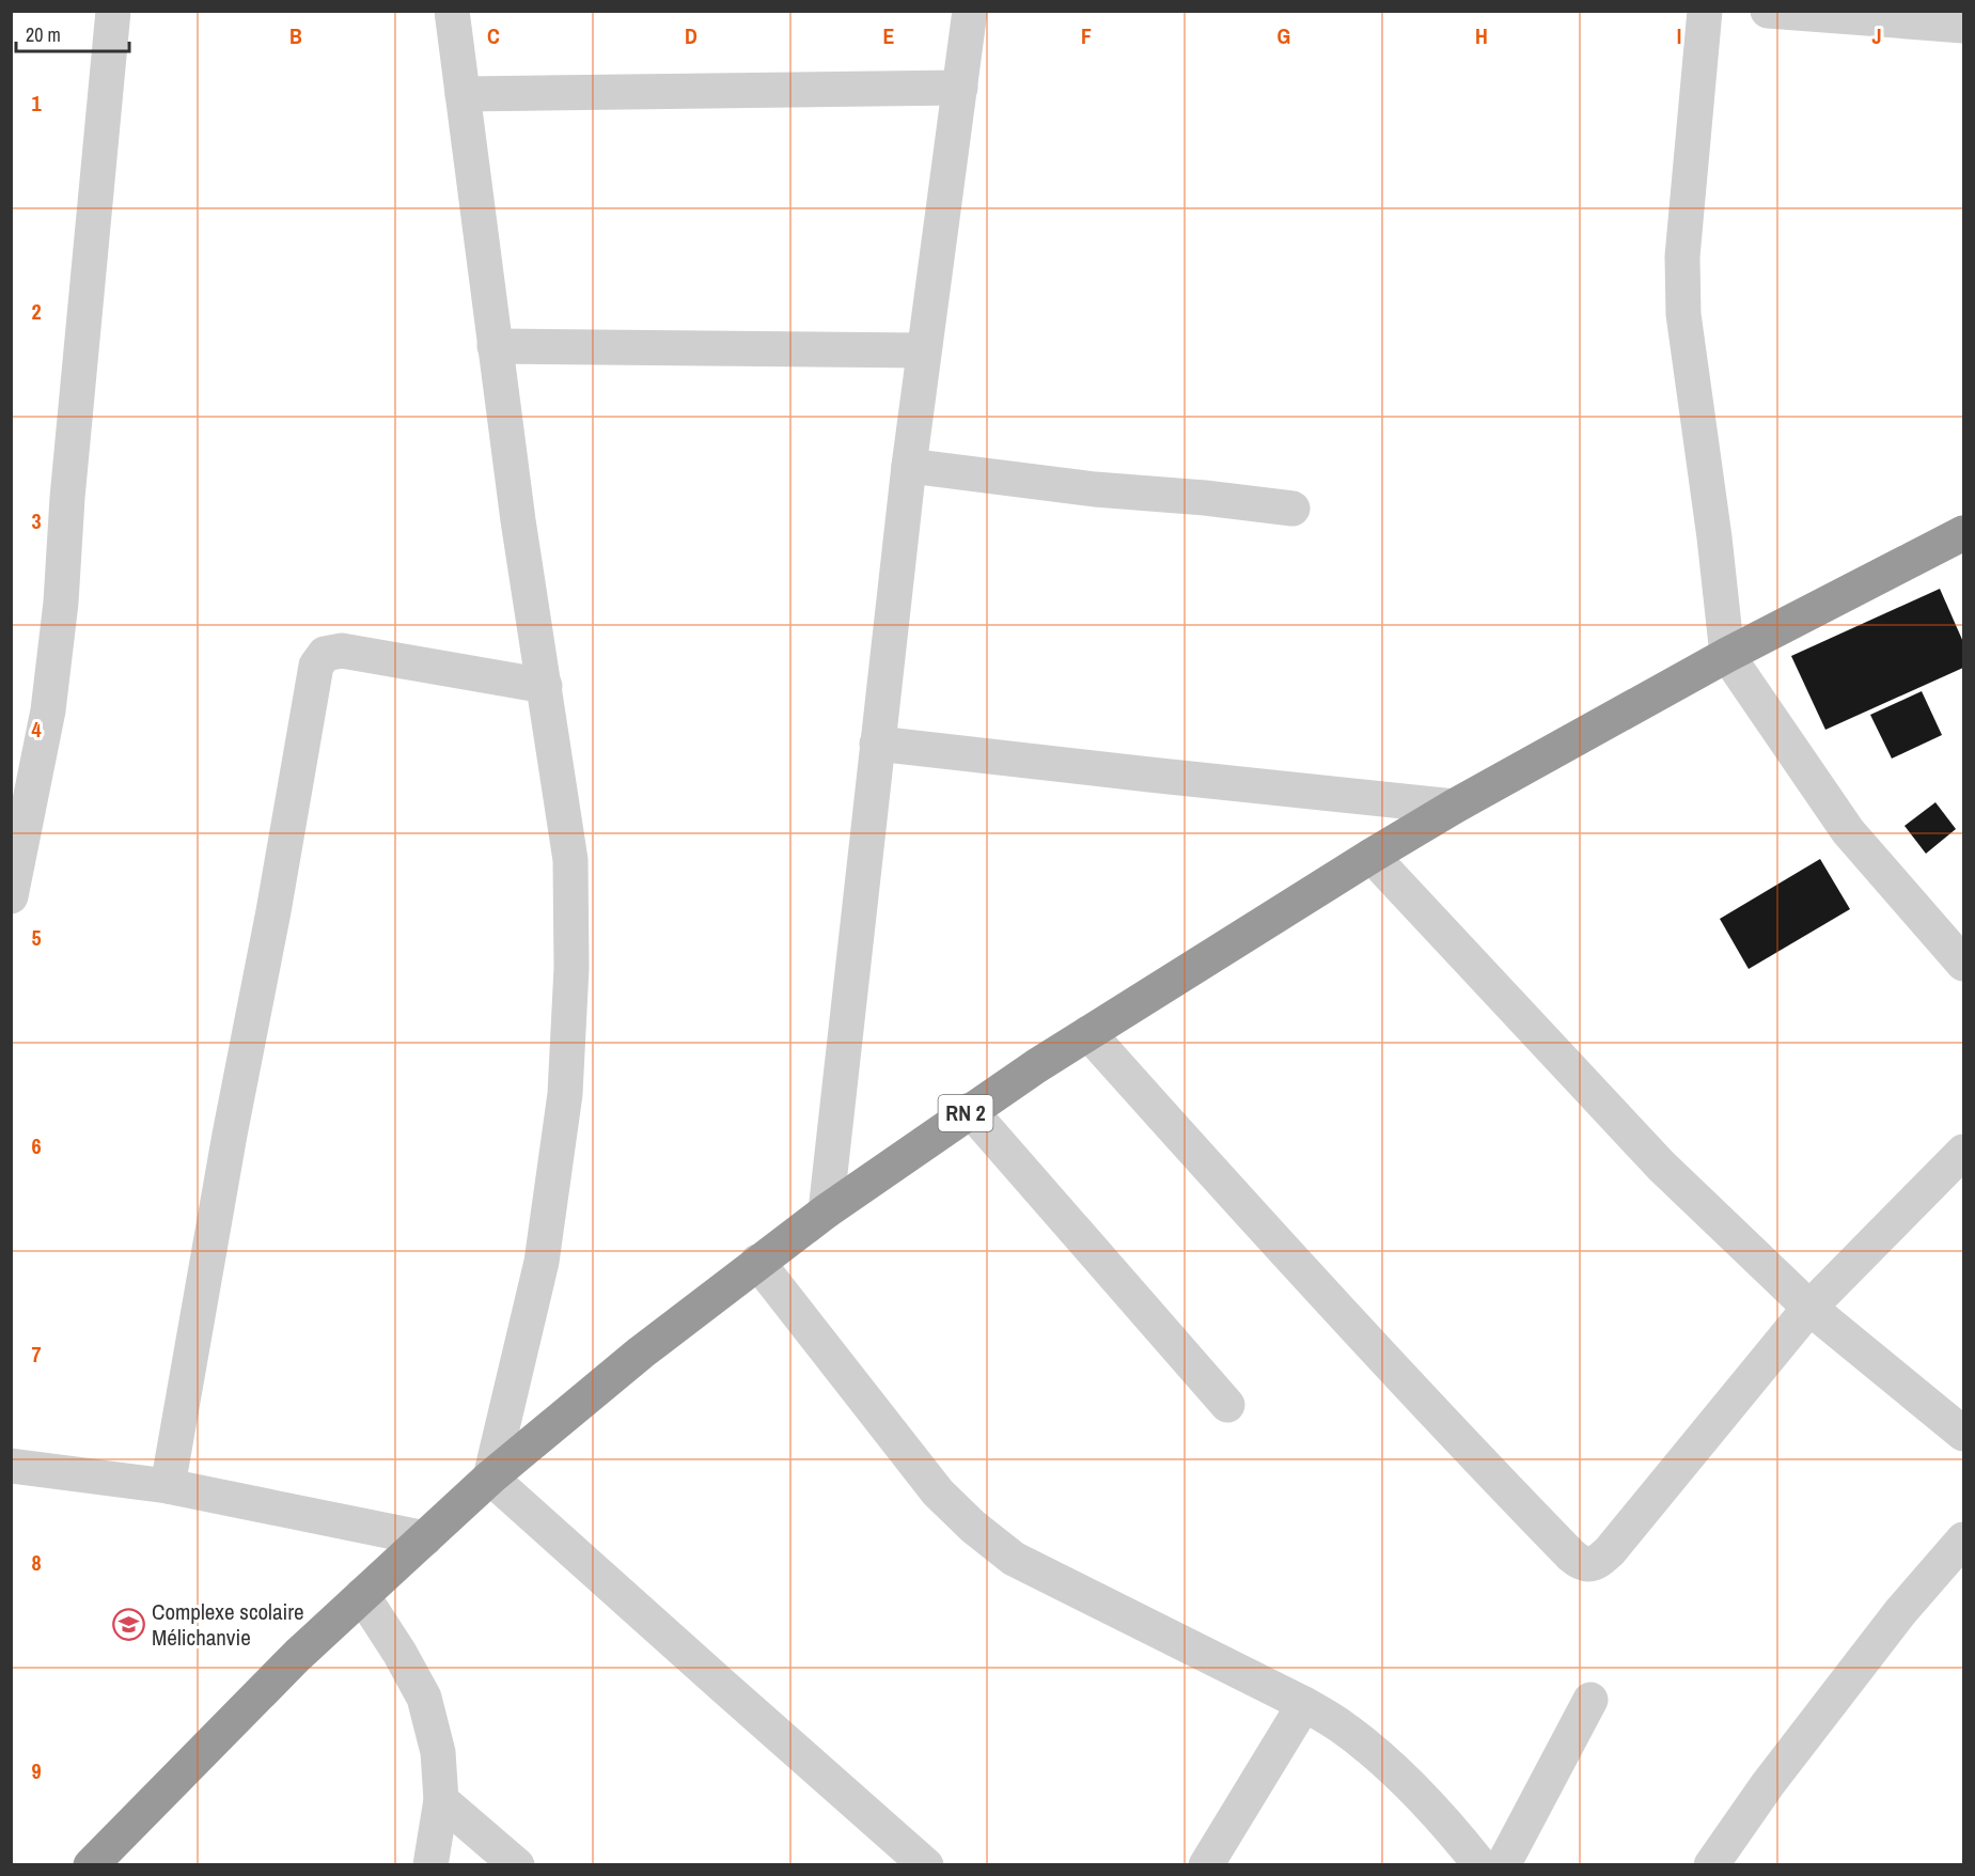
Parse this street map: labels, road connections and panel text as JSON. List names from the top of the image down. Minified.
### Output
{"streets":{"highway":["RN 2"]},"places":{"school or university":["Complexe scolaire Mélichanvie"]},"scale_bar":"20 m","grid":{"columns":["B","C","D","E","F","G","H","I","J"],"rows":["1","2","3","4","5","6","7","8","9"]}}
